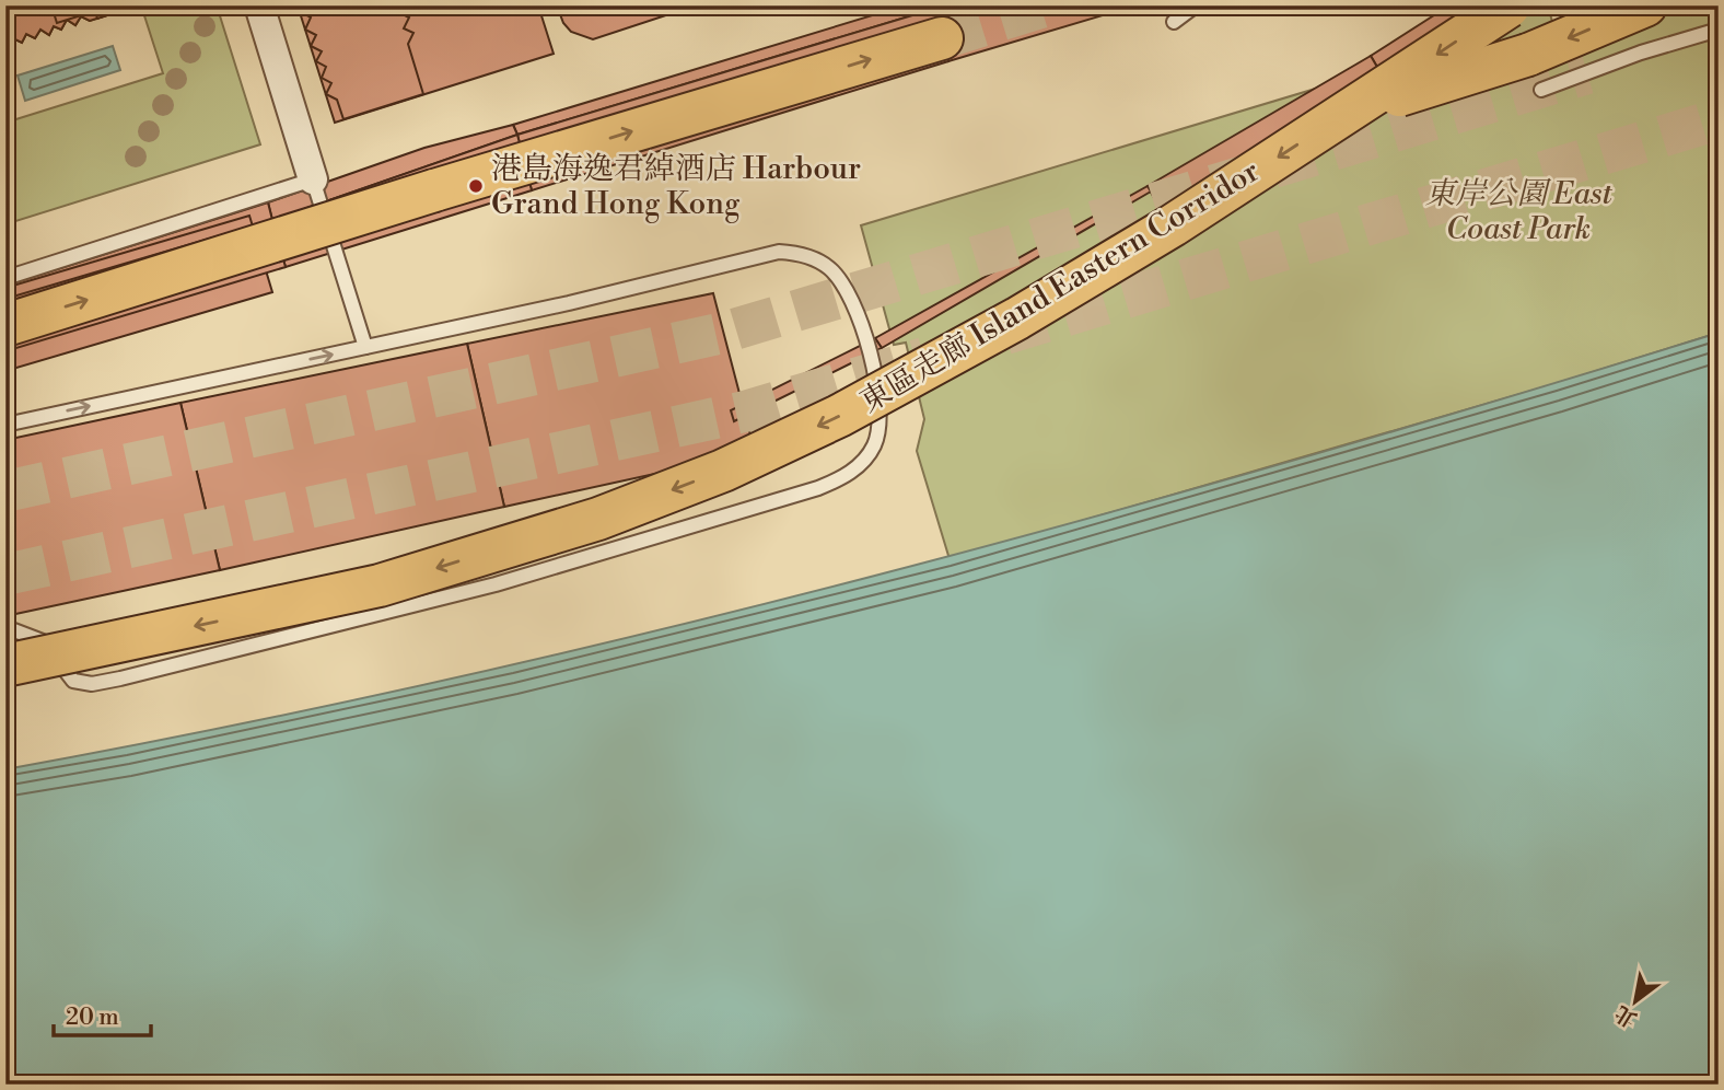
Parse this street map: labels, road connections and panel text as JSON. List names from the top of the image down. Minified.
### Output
{"streets":{"highway":["東區走廊 Island Eastern Corridor"]},"parks":["東岸公園 East Coast Park"],"places":["港島海逸君綽酒店 Harbour Grand Hong Kong"],"scale_bar":"20 m","north":"bottom left"}
